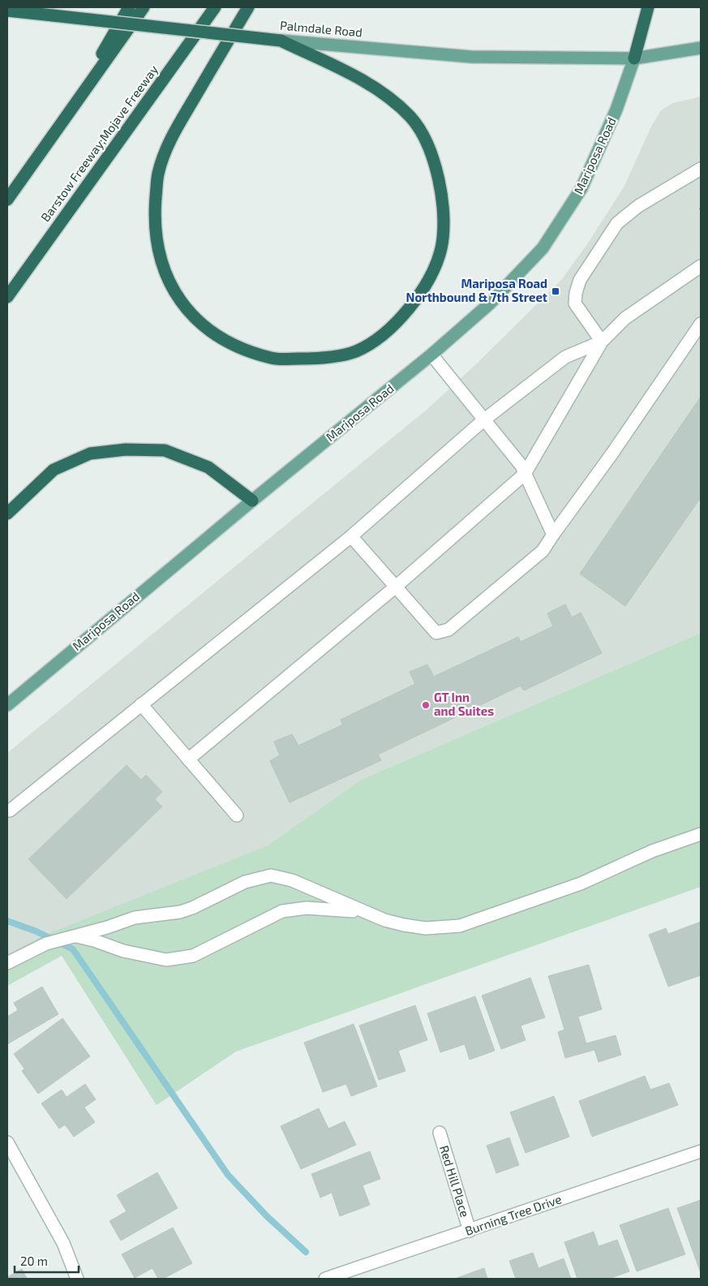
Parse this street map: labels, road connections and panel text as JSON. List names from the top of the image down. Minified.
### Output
{"streets":{"highway":["Palmdale Road","Barstow Freeway;Mojave Freeway"],"main road":["Mariposa Road"],"street":["Red Hill Place","Burning Tree Drive"]},"crossings":[["Palmdale Road","Mariposa Road"],["Red Hill Place","Burning Tree Drive"]],"places":{"transit":["Mariposa Road Northbound & 7th Street"],"other":["GT Inn and Suites"]},"scale_bar":"20 m"}
